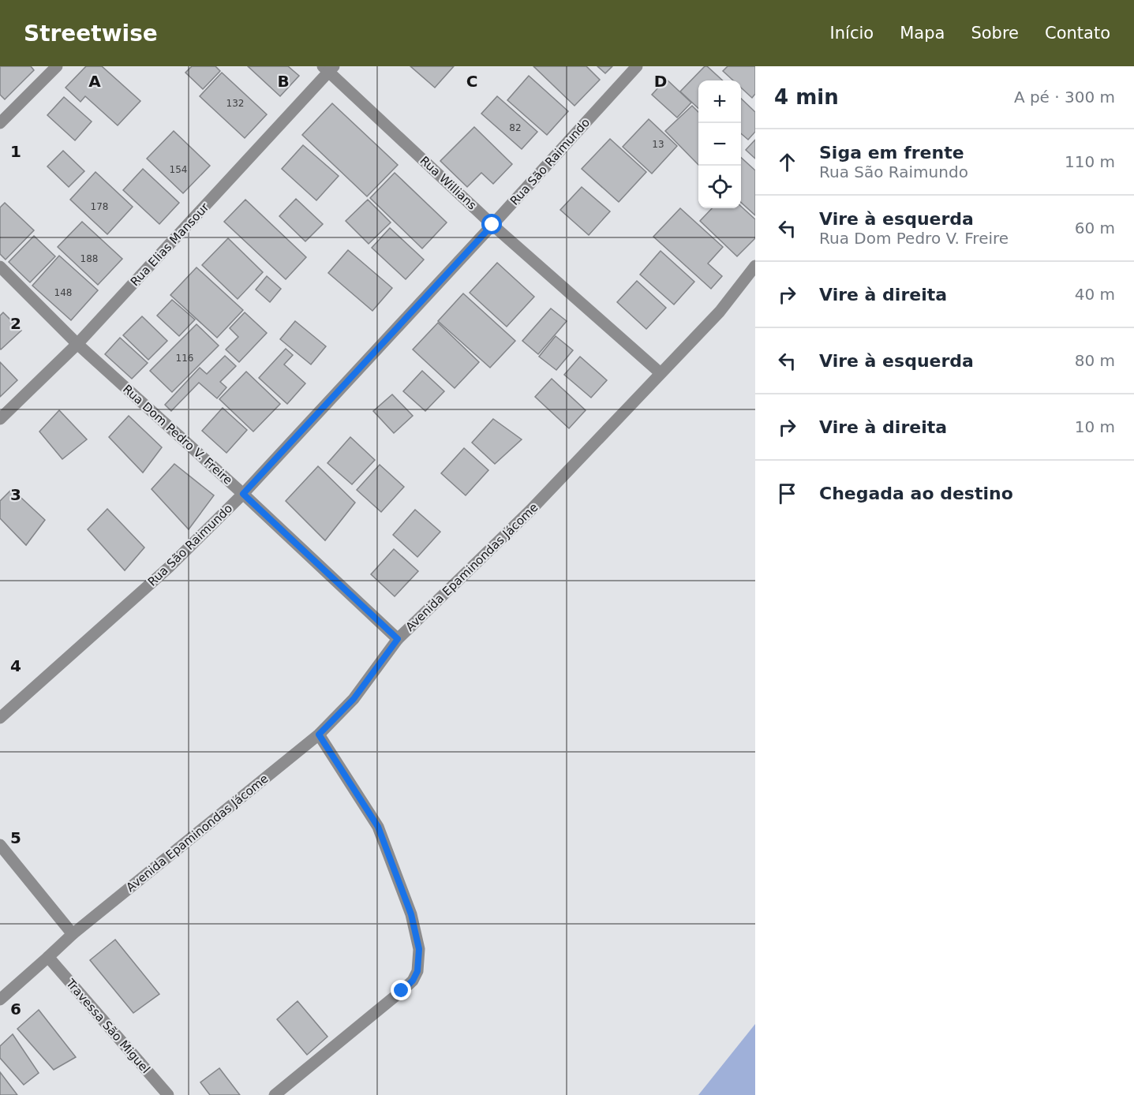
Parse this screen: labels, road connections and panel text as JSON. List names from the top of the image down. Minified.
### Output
{"streets":{"street":["Rua São Raimundo","Rua Willians","Rua Elias Mansour","Rua Dom Pedro V. Freire","Avenida Epaminondas Jácome","Travessa São Miguel"]},"crossings":[["Rua São Raimundo","Rua Willians"],["Rua São Raimundo","Rua Dom Pedro V. Freire"],["Rua Willians","Rua Elias Mansour"],["Rua Willians","Avenida Epaminondas Jácome"],["Rua Elias Mansour","Rua Dom Pedro V. Freire"],["Rua Dom Pedro V. Freire","Avenida Epaminondas Jácome"],["Avenida Epaminondas Jácome","Travessa São Miguel"]],"house_numbers":["132","82","13","154","178","188","148","116"],"page":{"header":"Streetwise","nav":["Início","Mapa","Sobre","Contato"],"heading":["4 min","A pé · 300 m"],"map_buttons":["+","−"],"list":[["Siga em frente","Rua São Raimundo","110 m"],["Vire à esquerda","Rua Dom Pedro V. Freire","60 m"],["Vire à direita","40 m"],["Vire à esquerda","80 m"],["Vire à direita","10 m"],"Chegada ao destino"]},"grid":{"columns":["A","B","C","D"],"rows":["1","2","3","4","5","6"]}}
